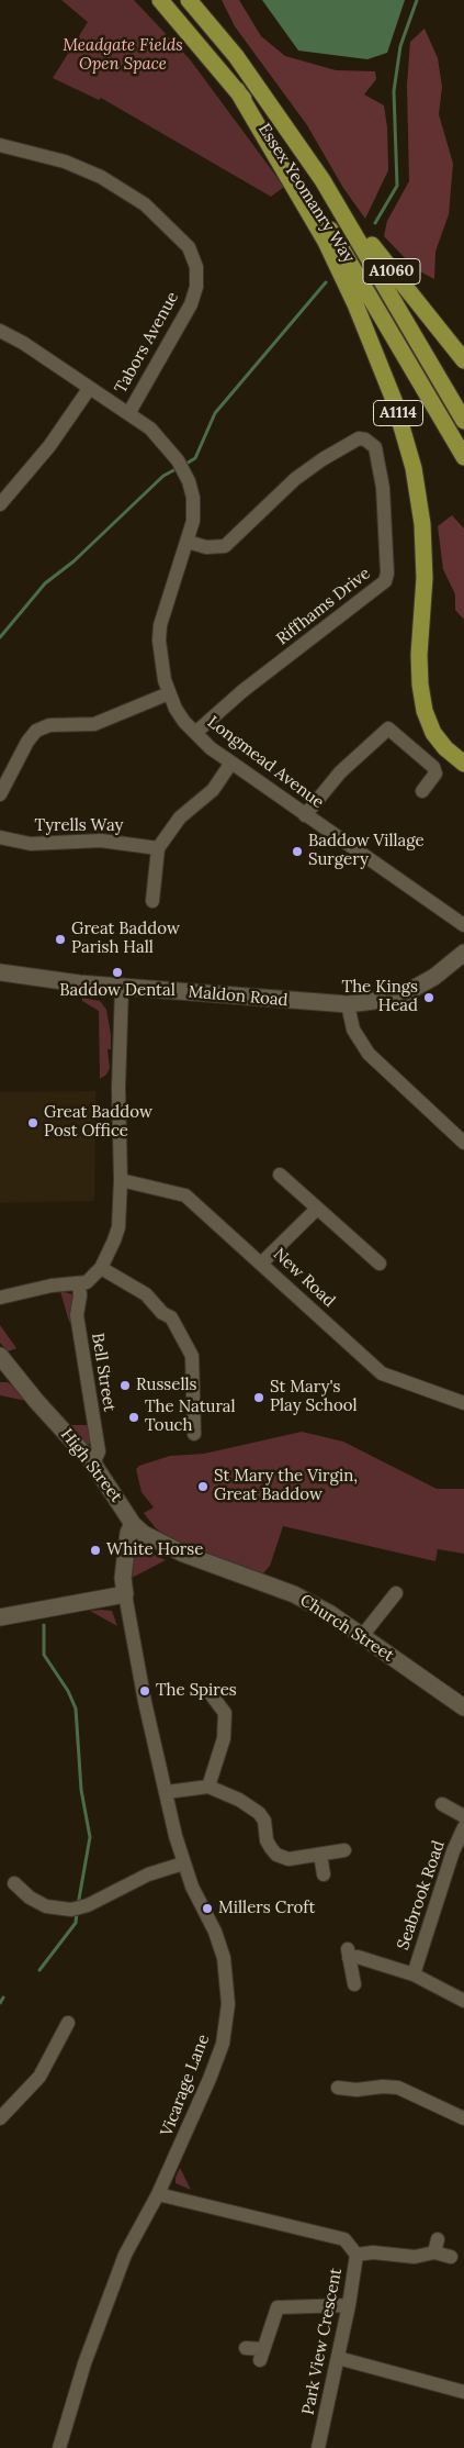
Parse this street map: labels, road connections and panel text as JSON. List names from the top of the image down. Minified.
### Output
{"streets":{"main road":["Essex Yeomanry Way","A1060","A1114"],"street":["Tabors Avenue","Riffhams Drive","Longmead Avenue","Tyrells Way","Maldon Road","New Road","Bell Street","High Street","Church Street","Seabrook Road","Vicarage Lane","Park View Crescent"]},"crossings":[["Essex Yeomanry Way","A1060"],["Essex Yeomanry Way","A1114"],["Tabors Avenue","Longmead Avenue"],["Riffhams Drive","Longmead Avenue"],["Bell Street","High Street"],["High Street","Church Street"],["Vicarage Lane","Park View Crescent"]],"parks":["Meadgate Fields Open Space"],"places":["Baddow Village Surgery","Great Baddow Parish Hall","Baddow Dental","The Kings Head","Great Baddow Post Office","Russells","St Mary's Play School","The Natural Touch","St Mary the Virgin, Great Baddow","White Horse","The Spires","Millers Croft"]}
